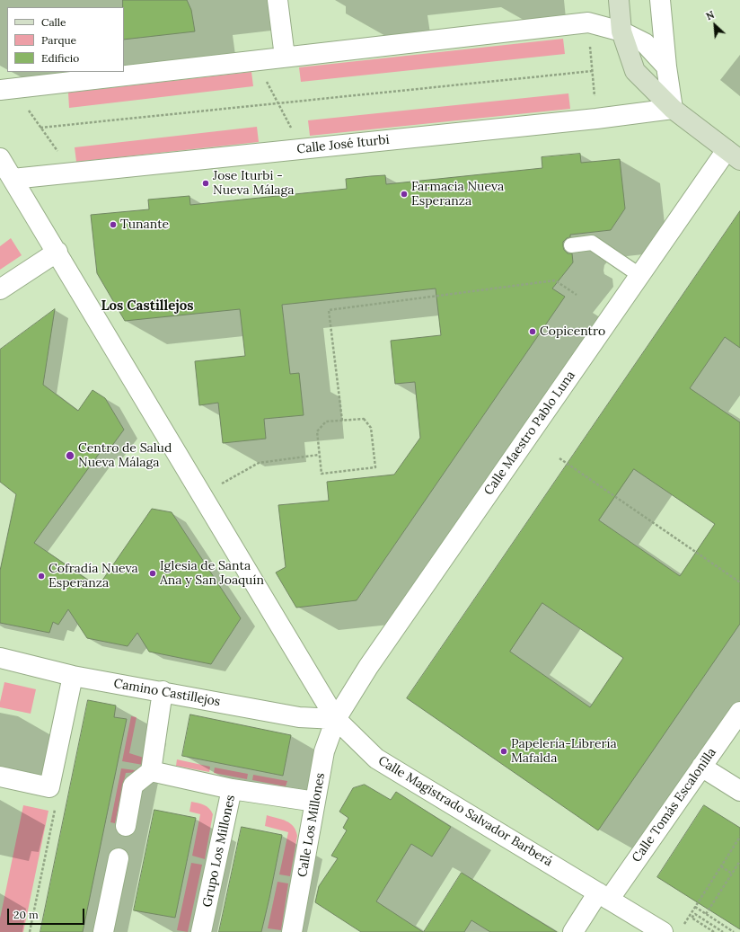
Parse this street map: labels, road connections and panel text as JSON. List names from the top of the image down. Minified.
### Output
{"streets":{"street":["Calle José Iturbi","Calle Maestro Pablo Luna","Camino Castillejos","Calle Tomás Escalonilla","Calle Magistrado Salvador Barberá","Calle Los Millones","Grupo Los Millones"]},"crossings":[["Calle José Iturbi","Calle Magistrado Salvador Barberá"],["Calle Maestro Pablo Luna","Camino Castillejos"],["Calle Maestro Pablo Luna","Calle Magistrado Salvador Barberá"],["Calle Maestro Pablo Luna","Calle Los Millones"],["Camino Castillejos","Calle Magistrado Salvador Barberá"],["Camino Castillejos","Calle Los Millones"],["Calle Tomás Escalonilla","Calle Magistrado Salvador Barberá"],["Calle Magistrado Salvador Barberá","Calle Los Millones"],["Calle Los Millones","Grupo Los Millones"]],"districts":["Los Castillejos"],"places":["Jose Iturbi - Nueva Málaga","Farmacia Nueva Esperanza","Tunante","Copicentro","Centro de Salud Nueva Málaga","Iglesia de Santa Ana y San Joaquín","Cofradía Nueva Esperanza","Papelería-Librería Mafalda"],"legend":["Calle","Parque","Edificio"],"scale_bar":"20 m","north":"top left"}
